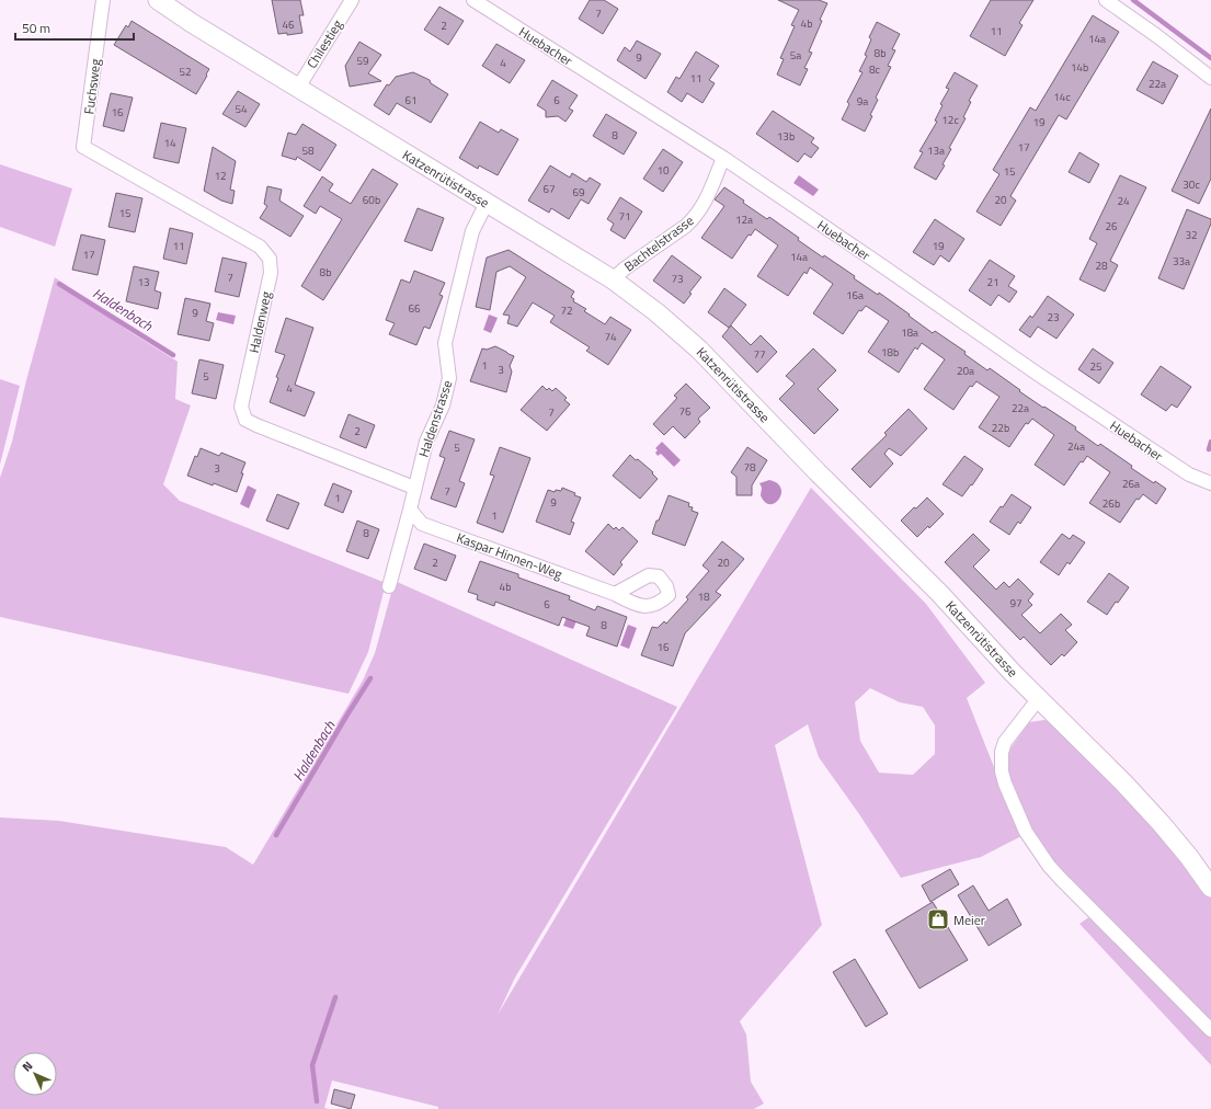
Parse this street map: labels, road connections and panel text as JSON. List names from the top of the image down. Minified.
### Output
{"streets":{"street":["Chilestieg","Huebacher","Fuchsweg","Katzenrütistrasse","Bachtelstrasse","Haldenweg","Haldenstrasse","Kaspar Hinnen-Weg"]},"crossings":[["Chilestieg","Katzenrütistrasse"],["Huebacher","Bachtelstrasse"],["Fuchsweg","Haldenweg"],["Katzenrütistrasse","Bachtelstrasse"],["Katzenrütistrasse","Haldenstrasse"],["Haldenweg","Haldenstrasse"],["Haldenstrasse","Kaspar Hinnen-Weg"]],"water":["Haldenbach"],"places":{"shop":["Meier"]},"house_numbers":["7","4b","46","2","11","14a","8b","5a","9","59","4","14b","8c","52","11","22a","14c","61","6","9a","54","16","12c","19","8","13b","14","17","58","13a","10","15","12","30c","67","69","60b","20","24","15","71","12a","26","32","11","19","17","14a","33a","28","8b","7","73","13","21","16a","66","72","9","23","18a","74","18b","77","1","25","3","20a","5","4","22a","76","7","22b","2","24a","5","78","3","26a","7","1","9","26b","1","8","2","20","4b","18","97","6","8","16"],"scale_bar":"50 m","north":"top left"}
